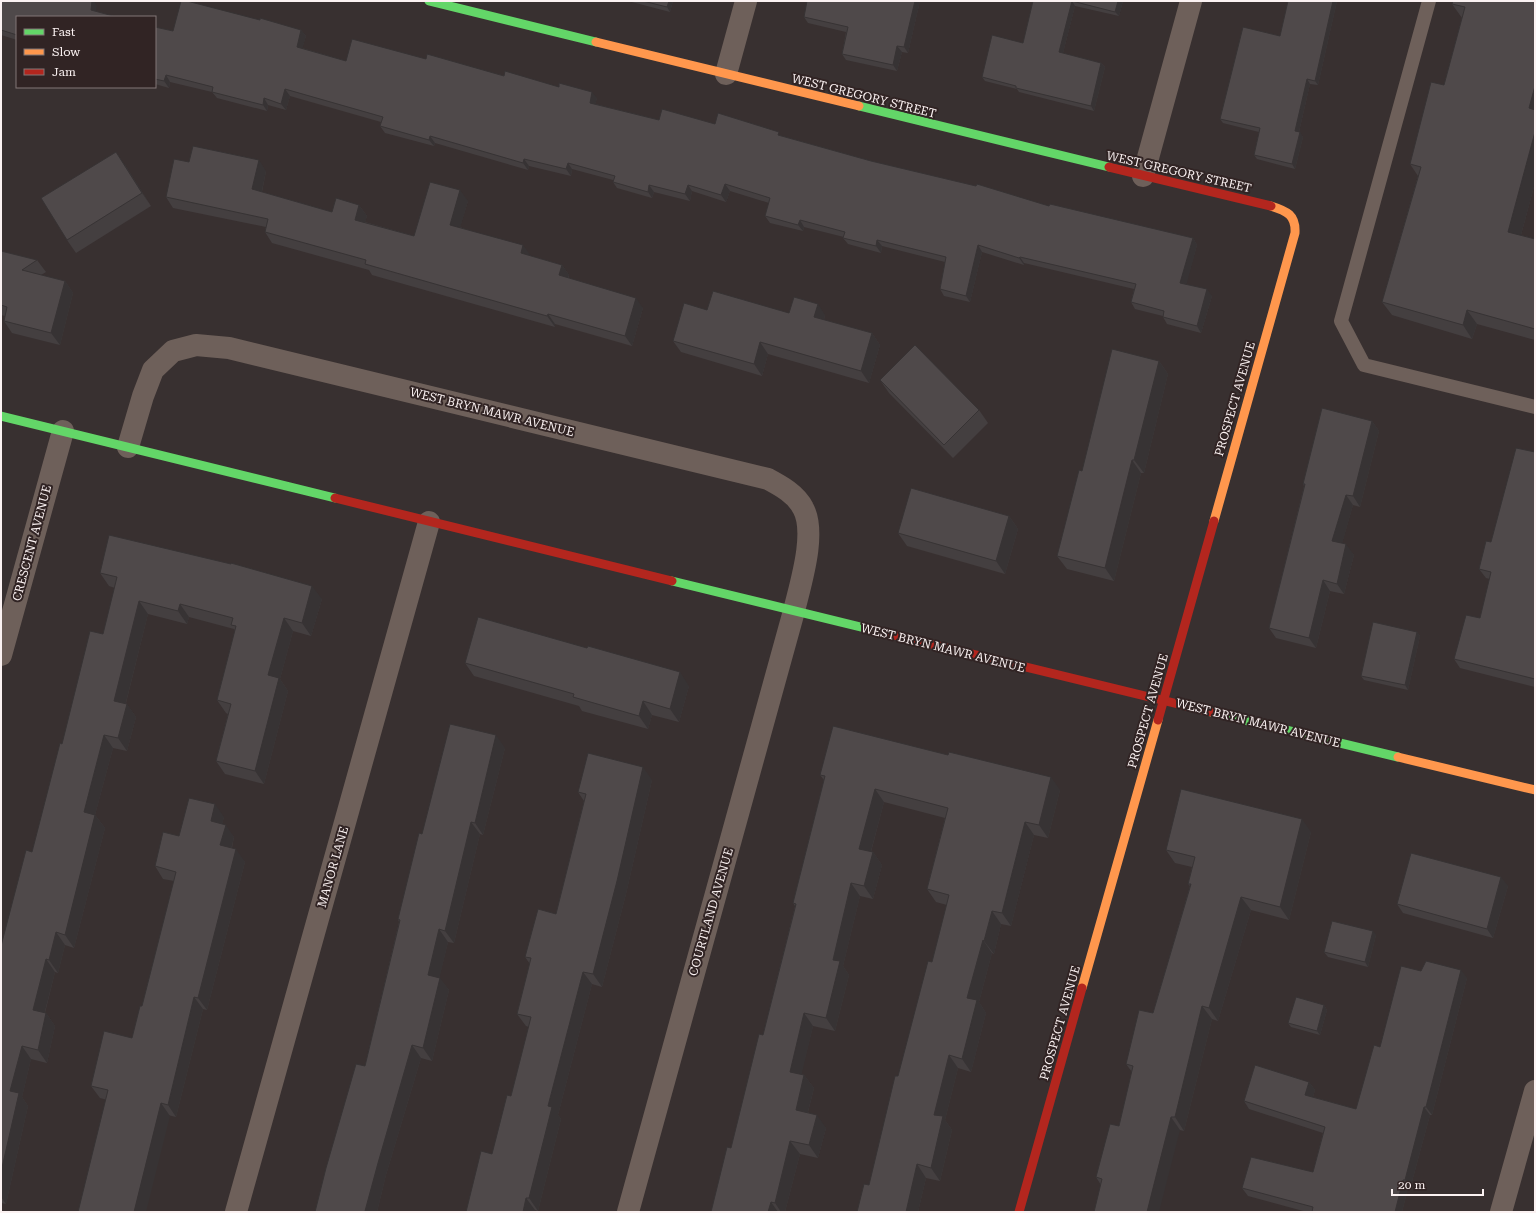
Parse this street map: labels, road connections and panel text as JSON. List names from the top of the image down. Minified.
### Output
{"streets":{"street":["WEST GREGORY STREET","PROSPECT AVENUE","WEST BRYN MAWR AVENUE","CRESCENT AVENUE","MANOR LANE","COURTLAND AVENUE"]},"crossings":[["WEST GREGORY STREET","PROSPECT AVENUE"],["PROSPECT AVENUE","WEST BRYN MAWR AVENUE"],["WEST BRYN MAWR AVENUE","CRESCENT AVENUE"],["WEST BRYN MAWR AVENUE","MANOR LANE"],["WEST BRYN MAWR AVENUE","COURTLAND AVENUE"]],"legend":["Fast","Slow","Jam"],"scale_bar":"20 m"}
